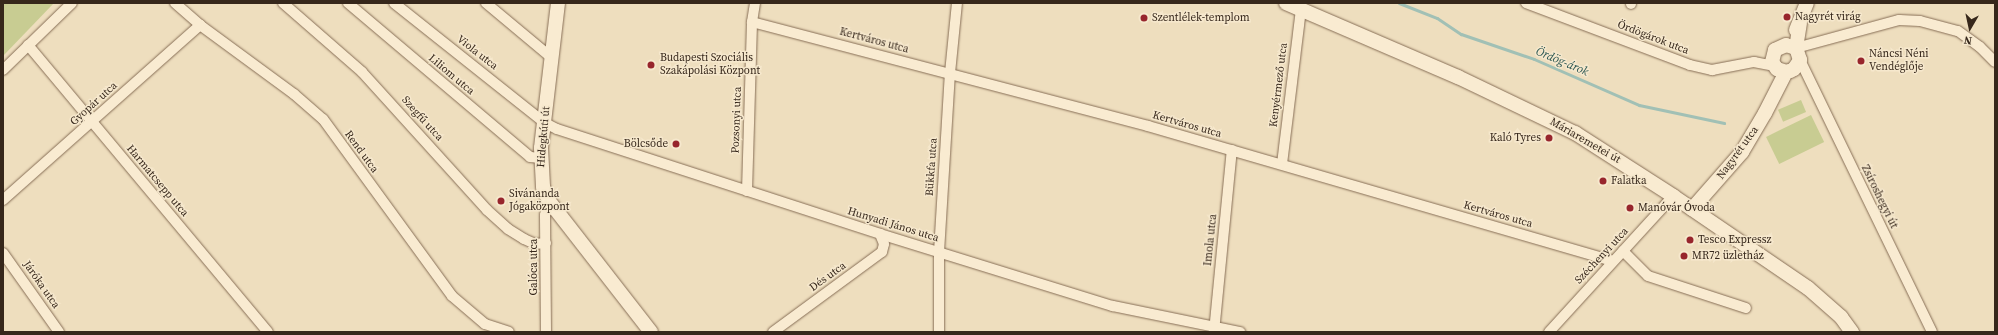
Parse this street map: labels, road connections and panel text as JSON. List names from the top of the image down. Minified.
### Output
{"streets":{"street":["Ördögárok utca","Kertváros utca","Viola utca","Liliom utca","Kenyérmező utca","Gyopár utca","Szegfű utca","Pozsonyi utca","Hidegkúti út","Máriaremetei út","Rend utca","Nagyrét utca","Bükkfa utca","Harmatcsepp utca","Zsíroshegyi út","Hunyadi János utca","Imola utca","Széchenyi utca","Galóca utca","Dés utca","Járóka utca"]},"crossings":[["Ördögárok utca","Nagyrét utca"],["Ördögárok utca","Zsíroshegyi út"],["Kertváros utca","Kenyérmező utca"],["Kertváros utca","Pozsonyi utca"],["Kertváros utca","Bükkfa utca"],["Kertváros utca","Imola utca"],["Kertváros utca","Széchenyi utca"],["Viola utca","Hidegkúti út"],["Viola utca","Hunyadi János utca"],["Liliom utca","Hidegkúti út"],["Kenyérmező utca","Máriaremetei út"],["Gyopár utca","Rend utca"],["Gyopár utca","Harmatcsepp utca"],["Szegfű utca","Galóca utca"],["Pozsonyi utca","Hunyadi János utca"],["Hidegkúti út","Hunyadi János utca"],["Hidegkúti út","Galóca utca"],["Máriaremetei út","Nagyrét utca"],["Máriaremetei út","Széchenyi utca"],["Nagyrét utca","Zsíroshegyi út"],["Bükkfa utca","Hunyadi János utca"],["Hunyadi János utca","Imola utca"],["Hunyadi János utca","Dés utca"]],"water":["Ördög-árok"],"places":["Nagyrét virág","Szentlélek-templom","Náncsi Néni Vendéglője","Budapesti Szociális Szakápolási Központ","Kaló Tyres","Bölcsőde","Falatka","Sivánanda Jógaközpont","Manóvár Óvoda","Tesco Expressz","MR72 üzletház"],"north":"bottom"}
